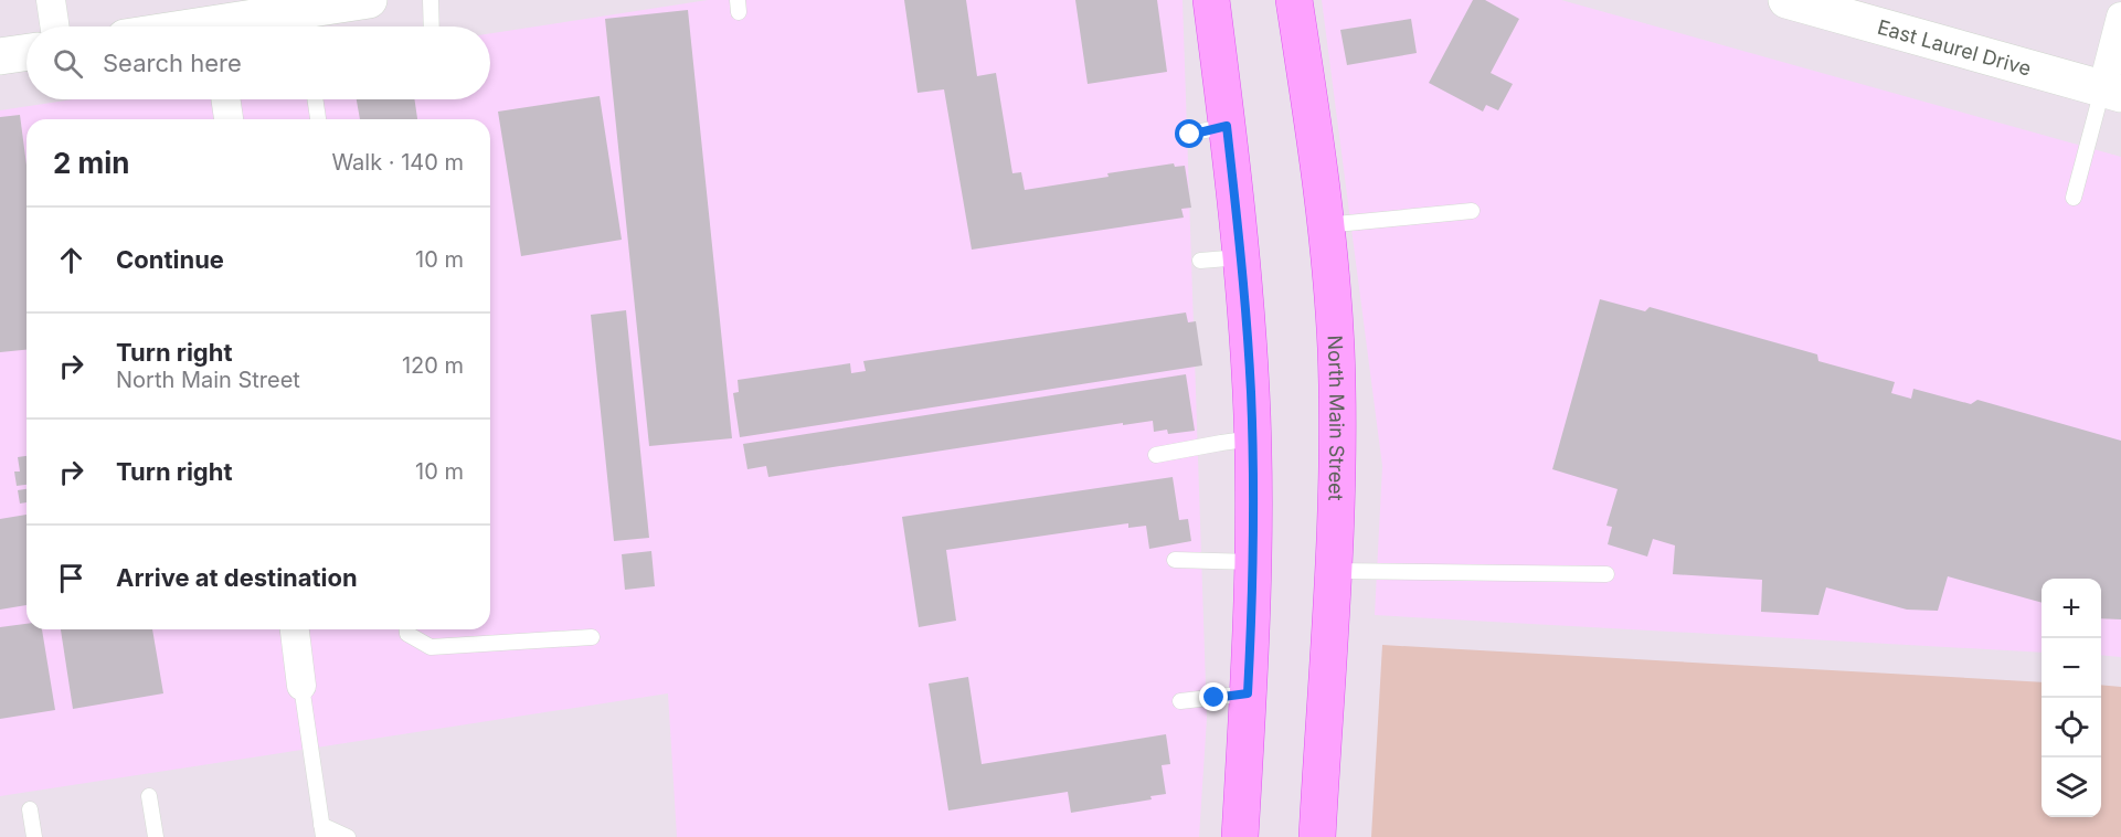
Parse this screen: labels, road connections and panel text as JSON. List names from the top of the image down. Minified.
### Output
{"streets":{"main road":["East Laurel Drive","North Main Street"]},"page":{"search":"Search here","heading":["2 min","Walk · 140 m"],"list":[["Continue","10 m"],["Turn right","North Main Street","120 m"],["Turn right","10 m"],"Arrive at destination"],"map_buttons":["+","−"]}}
